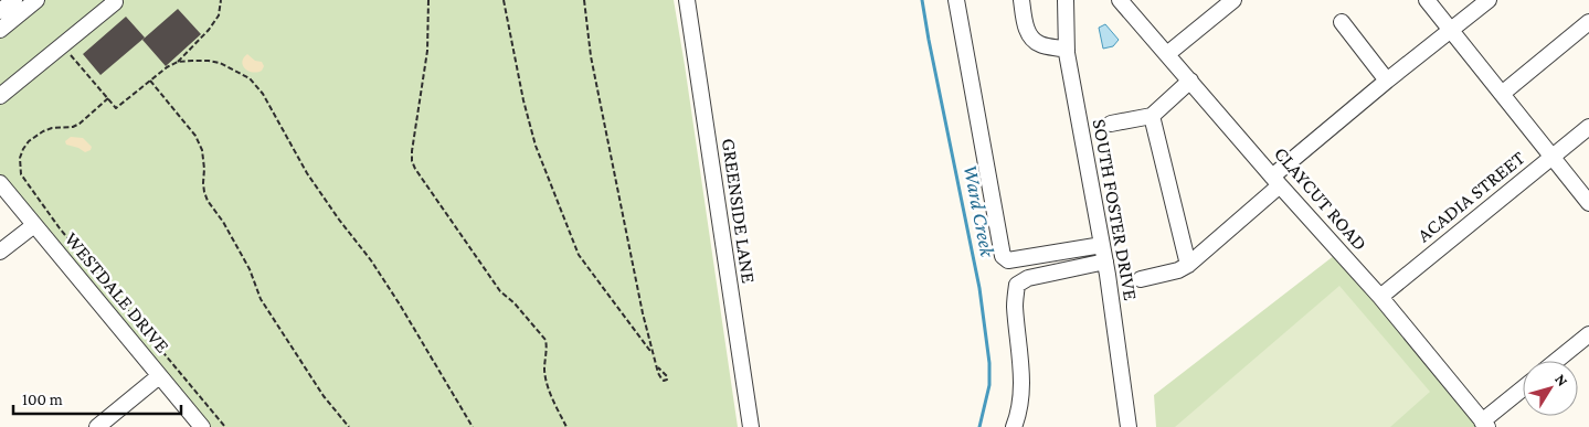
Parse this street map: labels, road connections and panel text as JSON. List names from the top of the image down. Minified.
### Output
{"streets":{"street":["ACADIA STREET","CLAYCUT ROAD","SOUTH FOSTER DRIVE","GREENSIDE LANE","WESTDALE DRIVE"]},"crossings":[["ACADIA STREET","CLAYCUT ROAD"]],"water":["Ward Creek"],"scale_bar":"100 m","north":"top right"}
